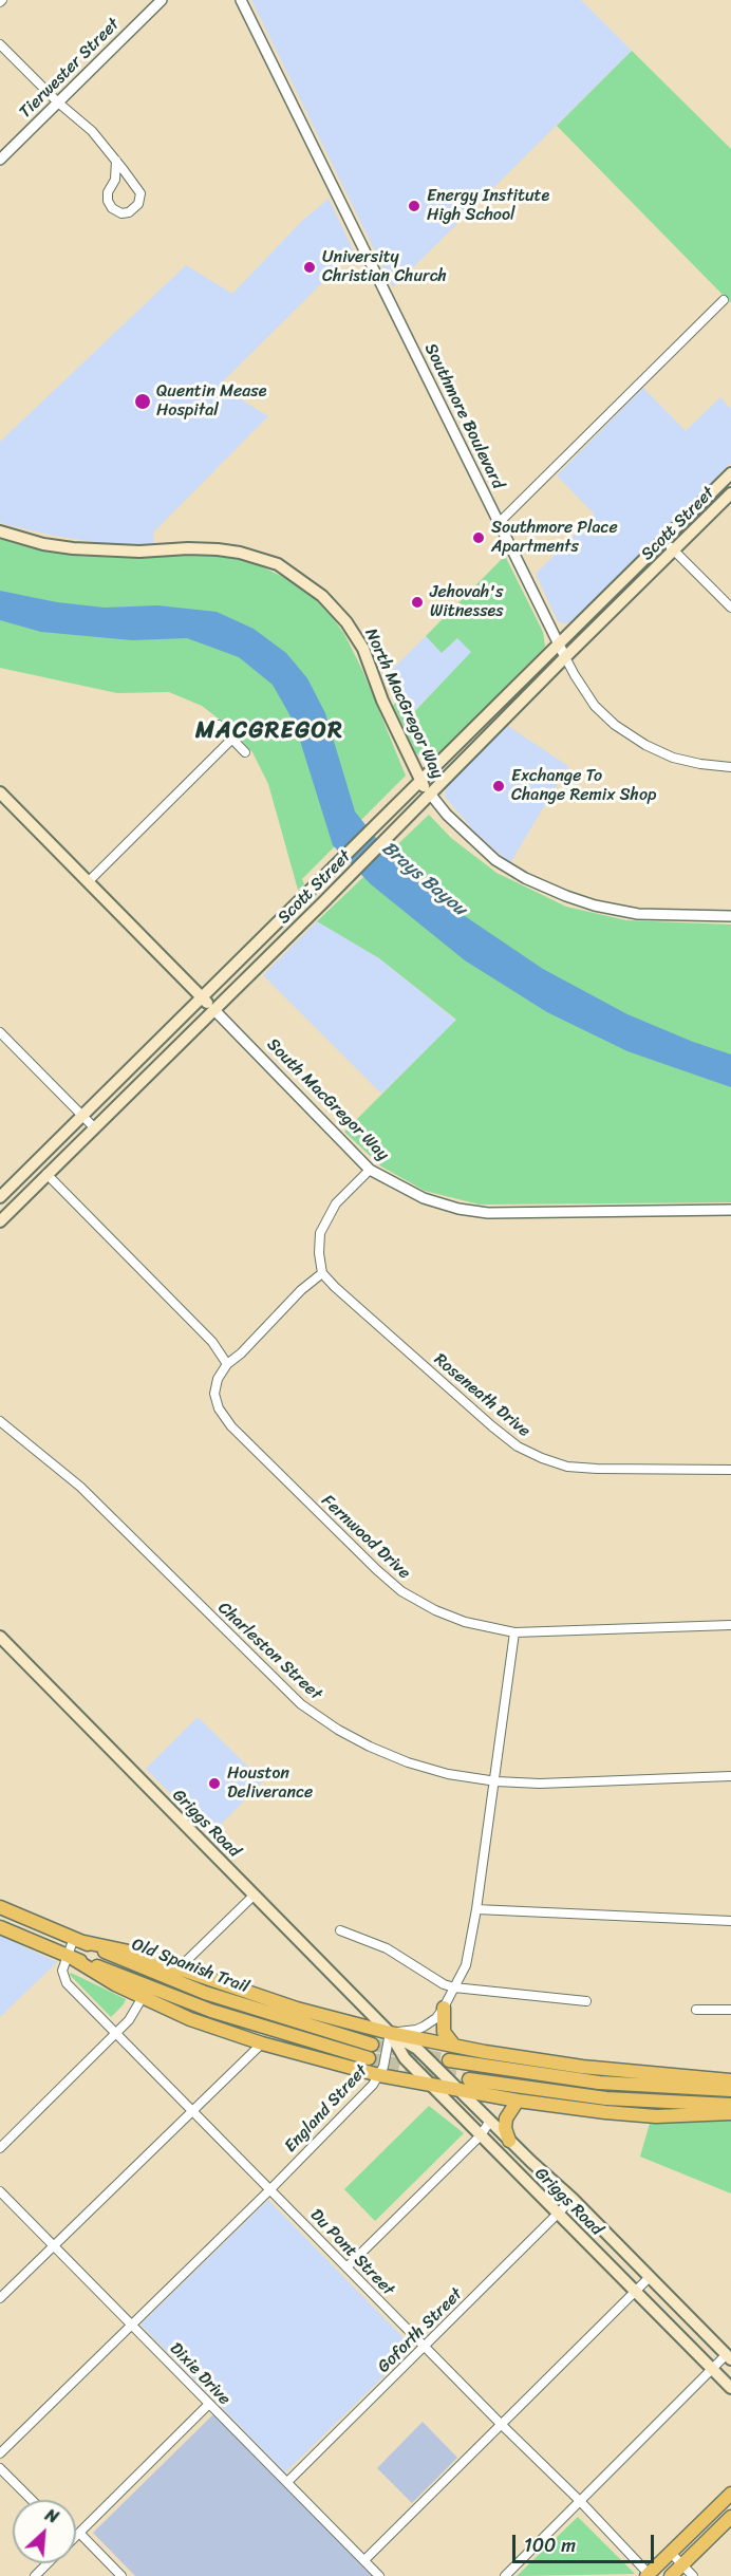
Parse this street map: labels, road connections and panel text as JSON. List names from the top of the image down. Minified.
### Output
{"streets":{"main road":["Scott Street","North MacGregor Way","South MacGregor Way","Griggs Road","Old Spanish Trail"],"street":["Tierwester Street","Southmore Boulevard","Roseneath Drive","Fernwood Drive","Charleston Street","England Street","Du Pont Street","Goforth Street","Dixie Drive"]},"crossings":[["Southmore Boulevard","Scott Street"],["Scott Street","North MacGregor Way"],["Scott Street","South MacGregor Way"],["Griggs Road","England Street"],["Griggs Road","Goforth Street"],["Old Spanish Trail","Du Pont Street"],["England Street","Du Pont Street"],["England Street","Dixie Drive"],["Du Pont Street","Goforth Street"],["Goforth Street","Dixie Drive"]],"districts":["MACGREGOR"],"water":["Brays Bayou"],"places":["Energy Institute High School","University Christian Church","Quentin Mease Hospital","Southmore Place Apartments","Jehovah's Witnesses","Exchange To Change Remix Shop","Houston Deliverance"],"scale_bar":"100 m","north":"top right"}
